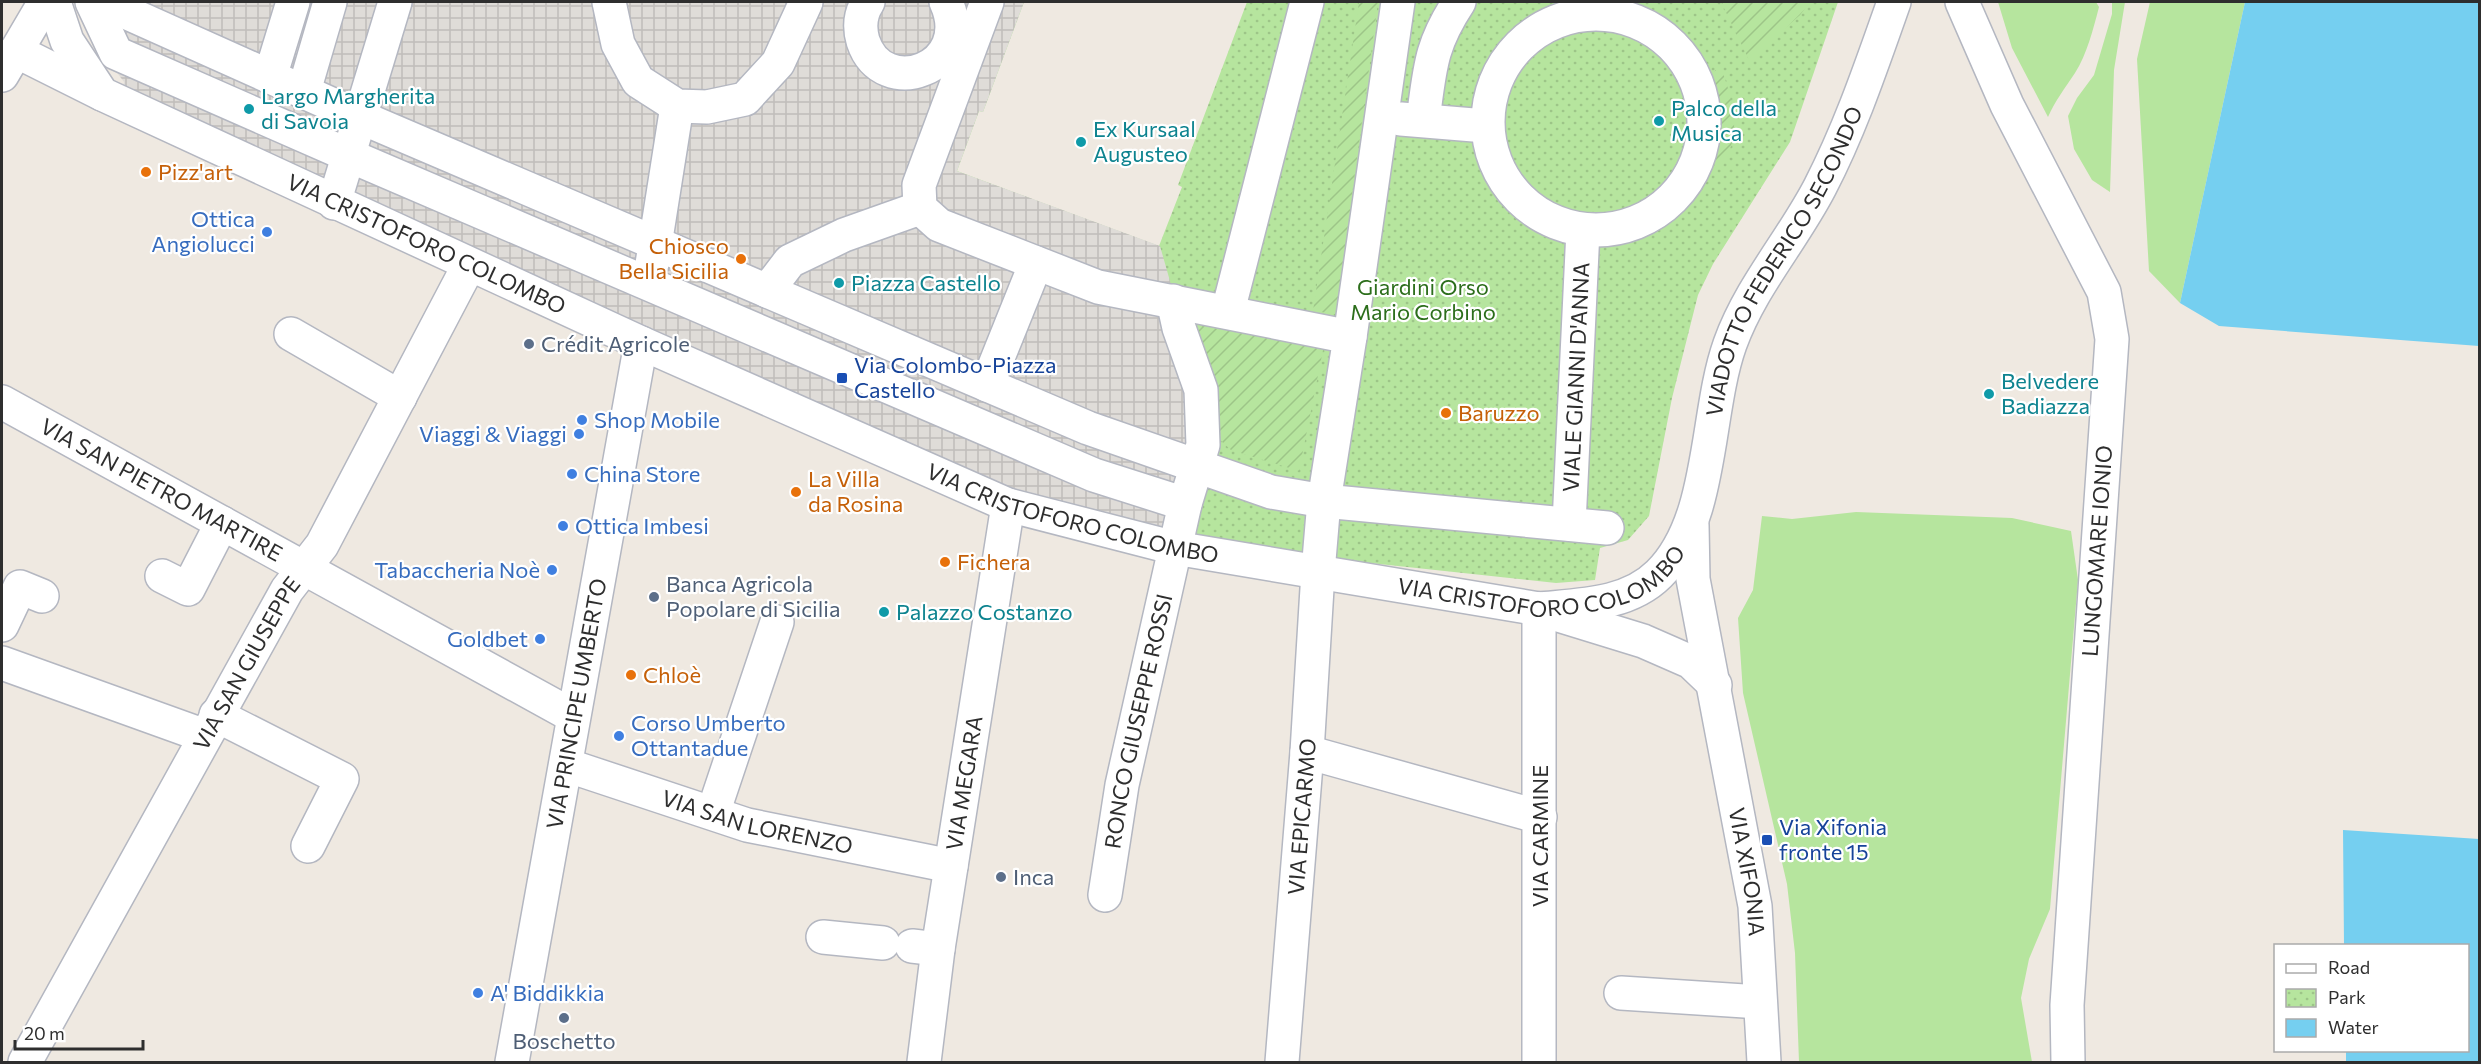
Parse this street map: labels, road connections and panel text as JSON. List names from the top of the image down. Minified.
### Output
{"streets":{"street":["VIA CRISTOFORO COLOMBO","VIADOTTO FEDERICO SECONDO","VIALE GIANNI D'ANNA","VIA SAN PIETRO MARTIRE","LUNGOMARE IONIO","VIA SAN GIUSEPPE","VIA PRINCIPE UMBERTO","RONCO GIUSEPPE ROSSI","VIA MEGARA","VIA EPICARMO","VIA SAN LORENZO","VIA CARMINE","VIA XIFONIA"]},"crossings":[["VIA CRISTOFORO COLOMBO","VIADOTTO FEDERICO SECONDO"],["VIA CRISTOFORO COLOMBO","VIA SAN GIUSEPPE"],["VIA CRISTOFORO COLOMBO","VIA PRINCIPE UMBERTO"],["VIA CRISTOFORO COLOMBO","RONCO GIUSEPPE ROSSI"],["VIA CRISTOFORO COLOMBO","VIA MEGARA"],["VIA CRISTOFORO COLOMBO","VIA EPICARMO"],["VIA CRISTOFORO COLOMBO","VIA CARMINE"],["VIA CRISTOFORO COLOMBO","VIA XIFONIA"],["VIADOTTO FEDERICO SECONDO","VIA XIFONIA"],["VIA SAN PIETRO MARTIRE","VIA SAN GIUSEPPE"],["VIA SAN PIETRO MARTIRE","VIA PRINCIPE UMBERTO"],["VIA PRINCIPE UMBERTO","VIA SAN LORENZO"],["VIA MEGARA","VIA SAN LORENZO"]],"parks":["Giardini Orso Mario Corbino"],"places":{"other":["Largo Margherita di Savoia","Palco della Musica","Ex Kursaal Augusteo","Pizz'art","Ottica Angiolucci","Chiosco Bella Sicilia","Piazza Castello","Crédit Agricole","Belvedere Badiazza","Baruzzo","Shop Mobile","Viaggi & Viaggi","China Store","La Villa da Rosina","Ottica Imbesi","Fichera","Tabaccheria Noè","Banca Agricola Popolare di Sicilia","Palazzo Costanzo","Goldbet","Chloè","Corso Umberto Ottantadue","Inca","A' Biddikkia","Boschetto"],"transit":["Via Colombo-Piazza Castello","Via Xifonia fronte 15"]},"legend":["Road","Park","Water"],"scale_bar":"20 m"}
